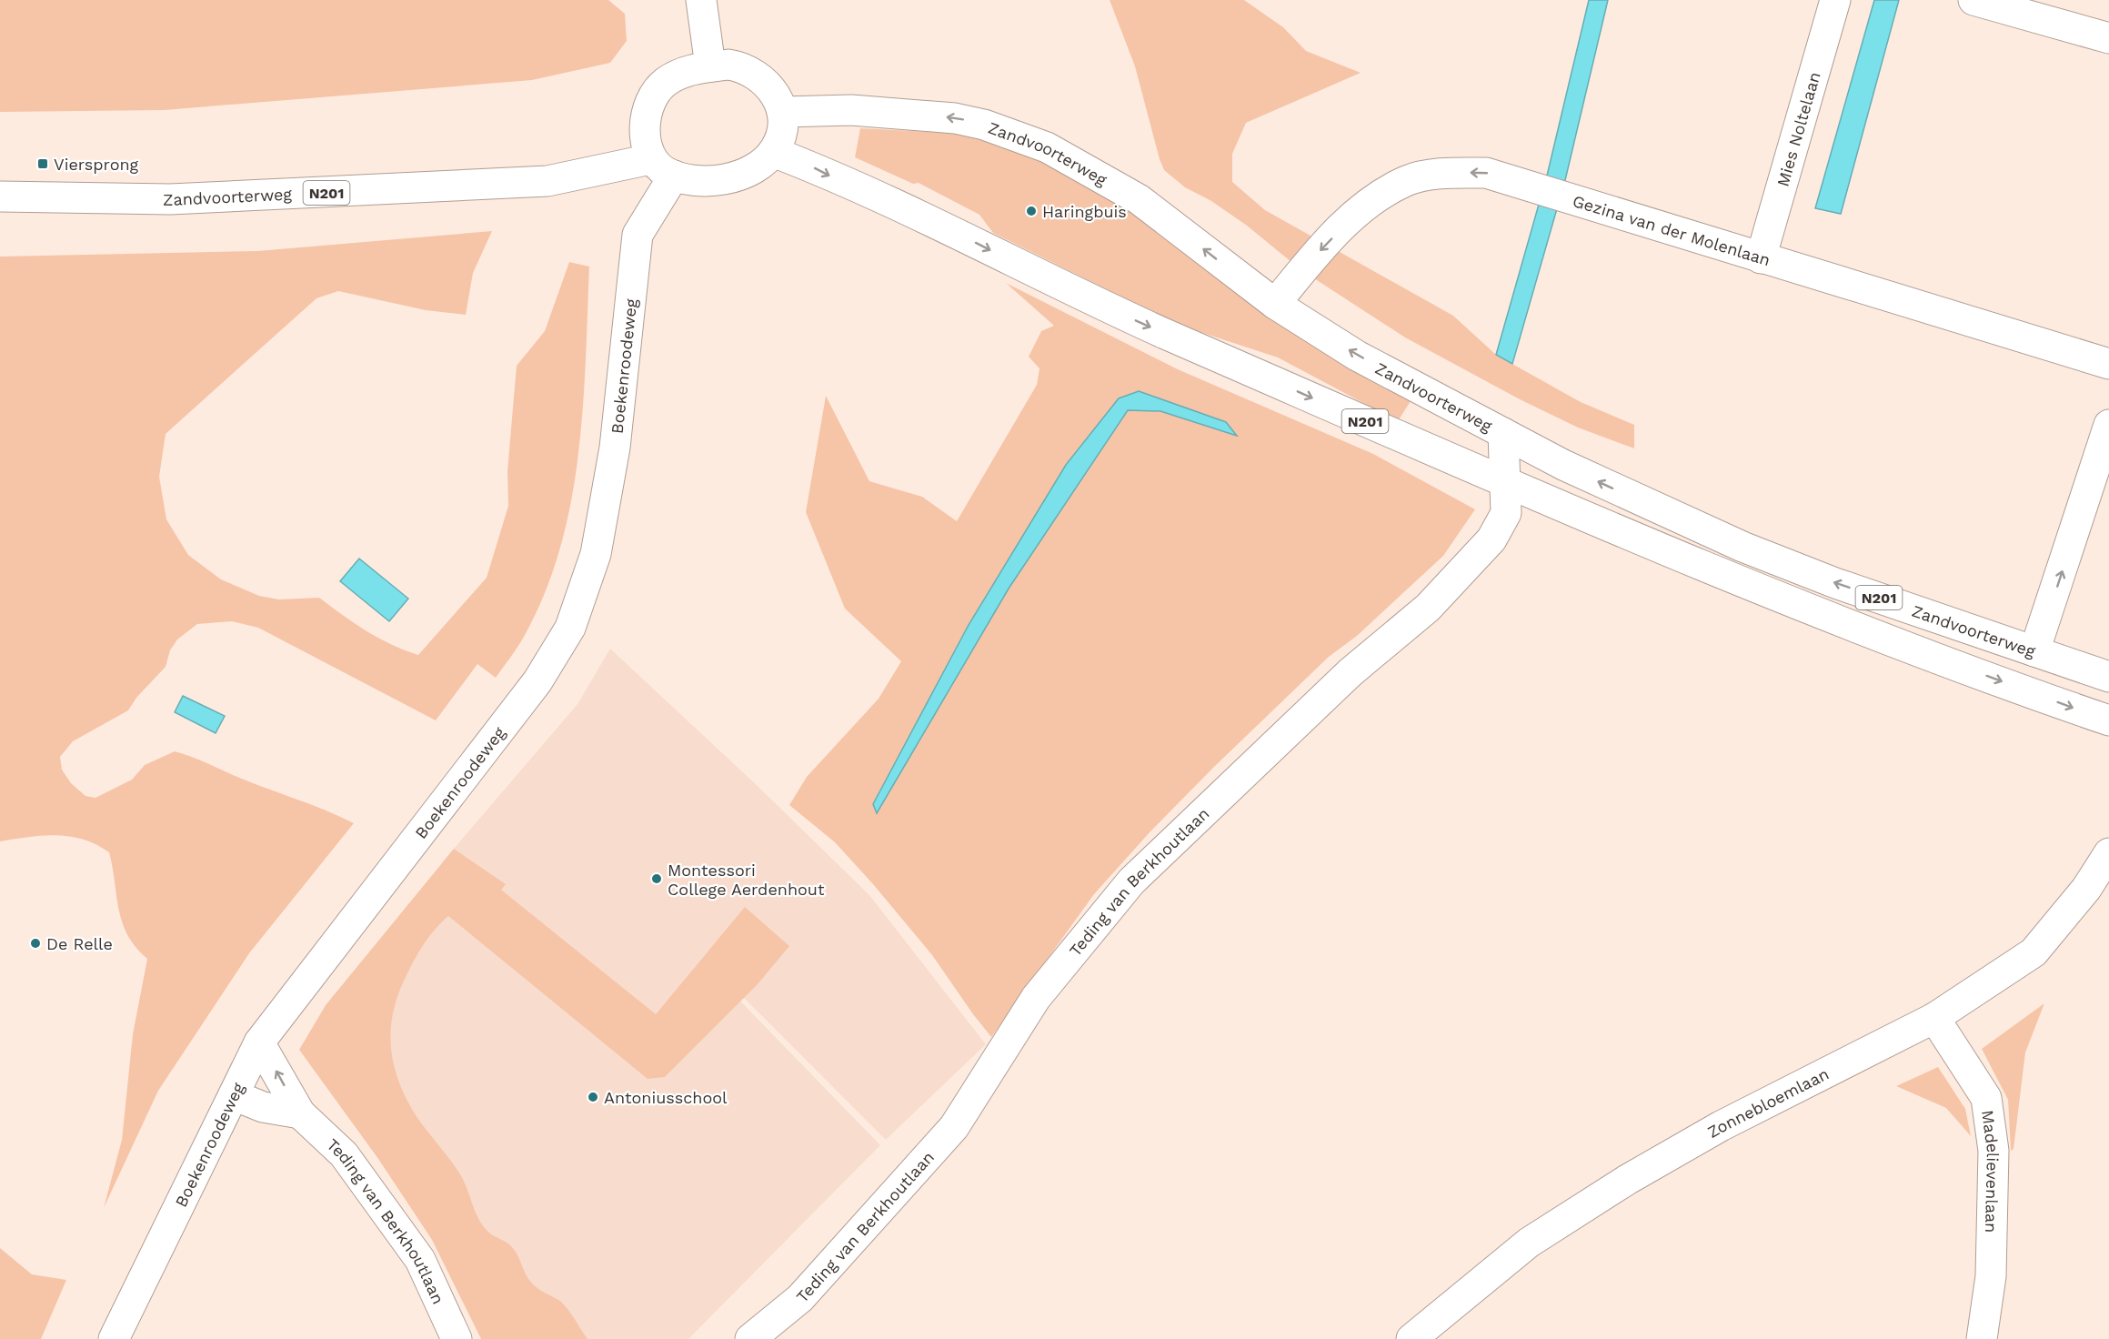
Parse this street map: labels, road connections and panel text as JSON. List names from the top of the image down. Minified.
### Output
{"streets":{"main road":["Mies Noltelaan","Zandvoorterweg","N201","Gezina van der Molenlaan","Boekenroodeweg","Teding van Berkhoutlaan","Zonnebloemlaan","Madelievenlaan"]},"crossings":[["Mies Noltelaan","Gezina van der Molenlaan"],["Zandvoorterweg","N201"],["Zandvoorterweg","Gezina van der Molenlaan"],["Zandvoorterweg","Boekenroodeweg"],["Zandvoorterweg","Teding van Berkhoutlaan"],["N201","Boekenroodeweg"],["N201","Teding van Berkhoutlaan"],["Boekenroodeweg","Teding van Berkhoutlaan"],["Zonnebloemlaan","Madelievenlaan"]],"one_way":["Gezina van der Molenlaan"],"places":{"transit":["Viersprong"],"other":["Haringbuis","Montessori College Aerdenhout","De Relle","Antoniusschool"]}}
